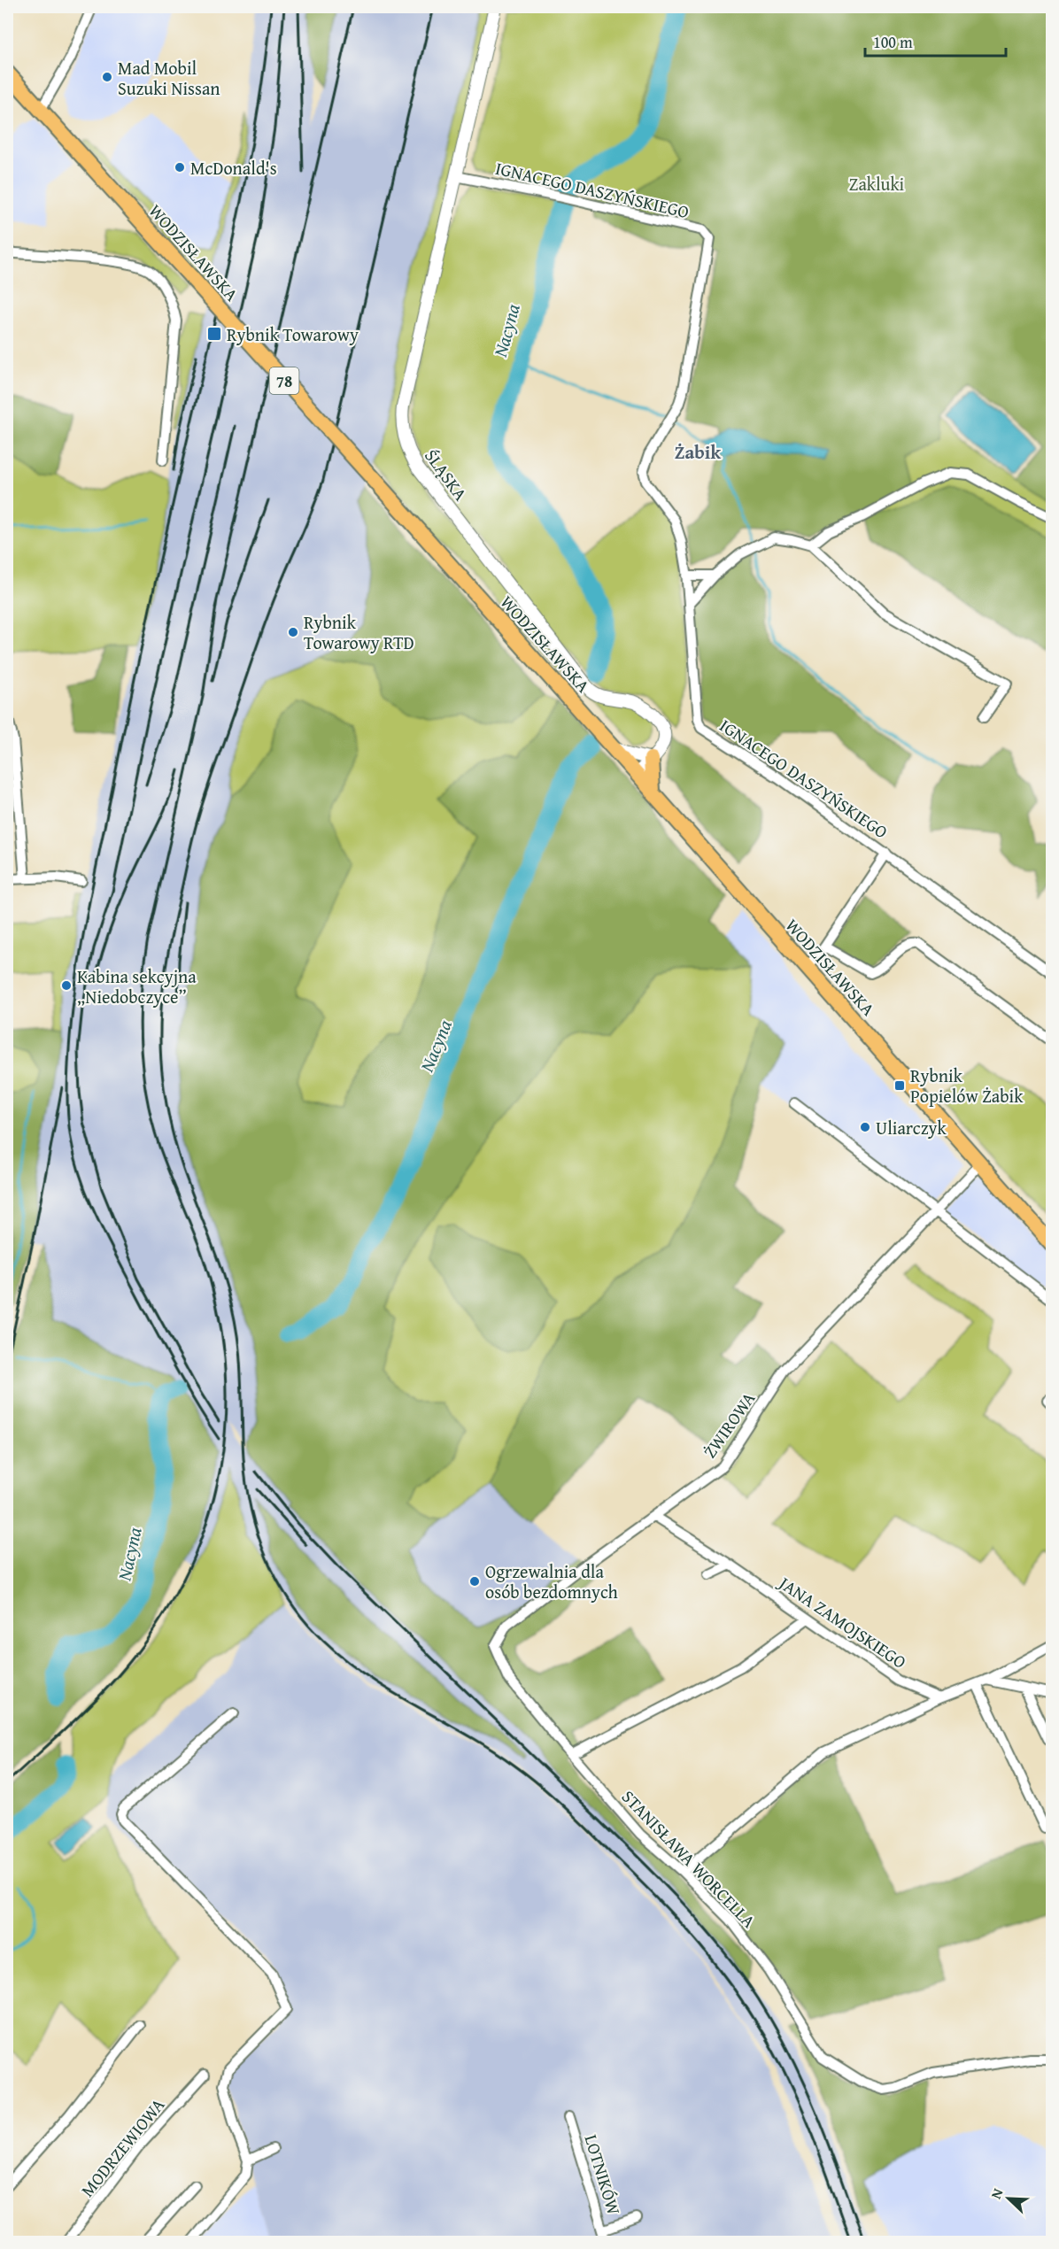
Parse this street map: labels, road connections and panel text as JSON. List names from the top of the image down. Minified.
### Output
{"streets":{"main road":["WODZISŁAWSKA","78"],"street":["IGNACEGO DASZYŃSKIEGO","ŚLĄSKA","ŻWIROWA","JANA ZAMOJSKIEGO","STANISŁAWA WORCELLA","MODRZEWIOWA","LOTNIKÓW"]},"crossings":[["IGNACEGO DASZYŃSKIEGO","WODZISŁAWSKA"],["IGNACEGO DASZYŃSKIEGO","ŚLĄSKA"],["WODZISŁAWSKA","ŚLĄSKA"],["WODZISŁAWSKA","ŻWIROWA"],["ŻWIROWA","JANA ZAMOJSKIEGO"],["ŻWIROWA","STANISŁAWA WORCELLA"]],"districts":["Żabik"],"water":["Nacyna"],"parks":["Zakluki"],"places":{"other":["Mad Mobil Suzuki Nissan","McDonald's","Rybnik Towarowy RTD","Kabina sekcyjna „Niedobczyce”","Uliarczyk","Ogrzewalnia dla osób bezdomnych"],"transit":["Rybnik Towarowy","Rybnik Popielów Żabik"]},"scale_bar":"100 m","north":"top left"}
